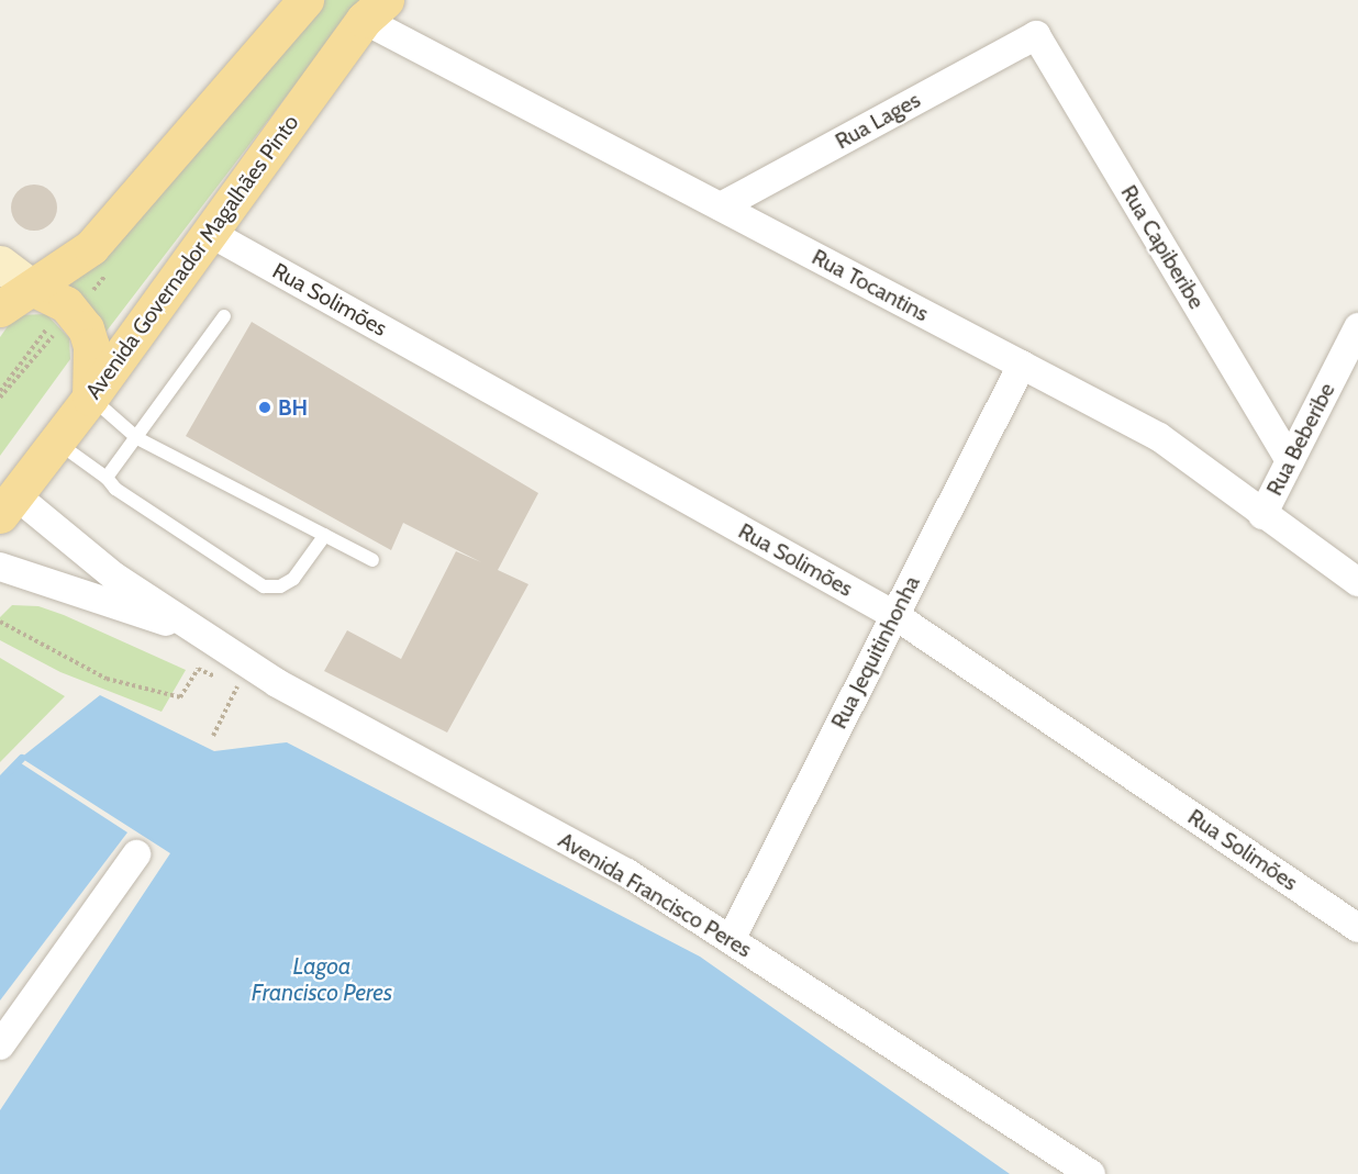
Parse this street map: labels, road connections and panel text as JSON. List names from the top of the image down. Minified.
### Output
{"streets":{"main road":["Avenida Governador Magalhães Pinto"],"street":["Rua Lages","Rua Capiberibe","Rua Tocantins","Rua Solimões","Rua Beberibe","Rua Jequitinhonha","Avenida Francisco Peres"]},"crossings":[["Rua Lages","Rua Capiberibe"],["Rua Lages","Rua Tocantins"],["Rua Capiberibe","Rua Beberibe"],["Avenida Governador Magalhães Pinto","Rua Tocantins"],["Avenida Governador Magalhães Pinto","Rua Solimões"],["Avenida Governador Magalhães Pinto","Avenida Francisco Peres"],["Rua Tocantins","Rua Beberibe"],["Rua Tocantins","Rua Jequitinhonha"],["Rua Solimões","Rua Jequitinhonha"],["Rua Jequitinhonha","Avenida Francisco Peres"]],"water":["Lagoa Francisco Peres"],"places":["BH"]}
